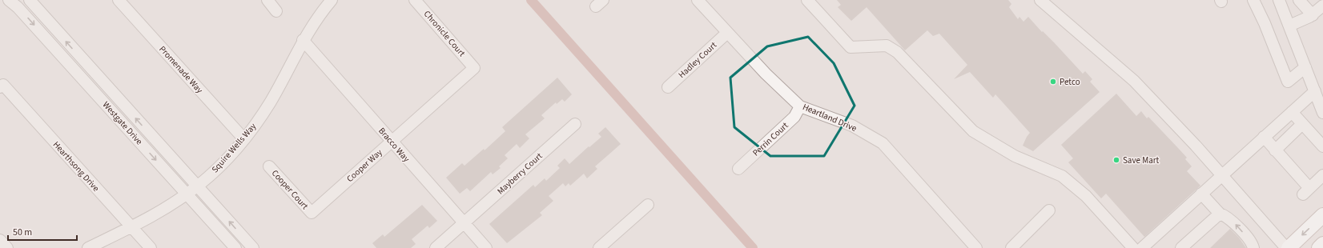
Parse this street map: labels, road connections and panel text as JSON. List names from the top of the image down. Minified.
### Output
{"streets":{"street":["Chronicle Court","Hadley Court","Promenade Way","Heartland Drive","Westgate Drive","Perrin Court","Bracco Way","Squire Wells Way","Cooper Way","Hearthsong Drive","Mayberry Court","Cooper Court"]},"crossings":[["Chronicle Court","Cooper Way"],["Hadley Court","Heartland Drive"],["Promenade Way","Squire Wells Way"],["Heartland Drive","Perrin Court"],["Westgate Drive","Squire Wells Way"],["Bracco Way","Squire Wells Way"],["Bracco Way","Cooper Way"],["Bracco Way","Mayberry Court"],["Squire Wells Way","Hearthsong Drive"],["Cooper Way","Cooper Court"]],"places":["Petco","Save Mart"],"scale_bar":"50 m"}
